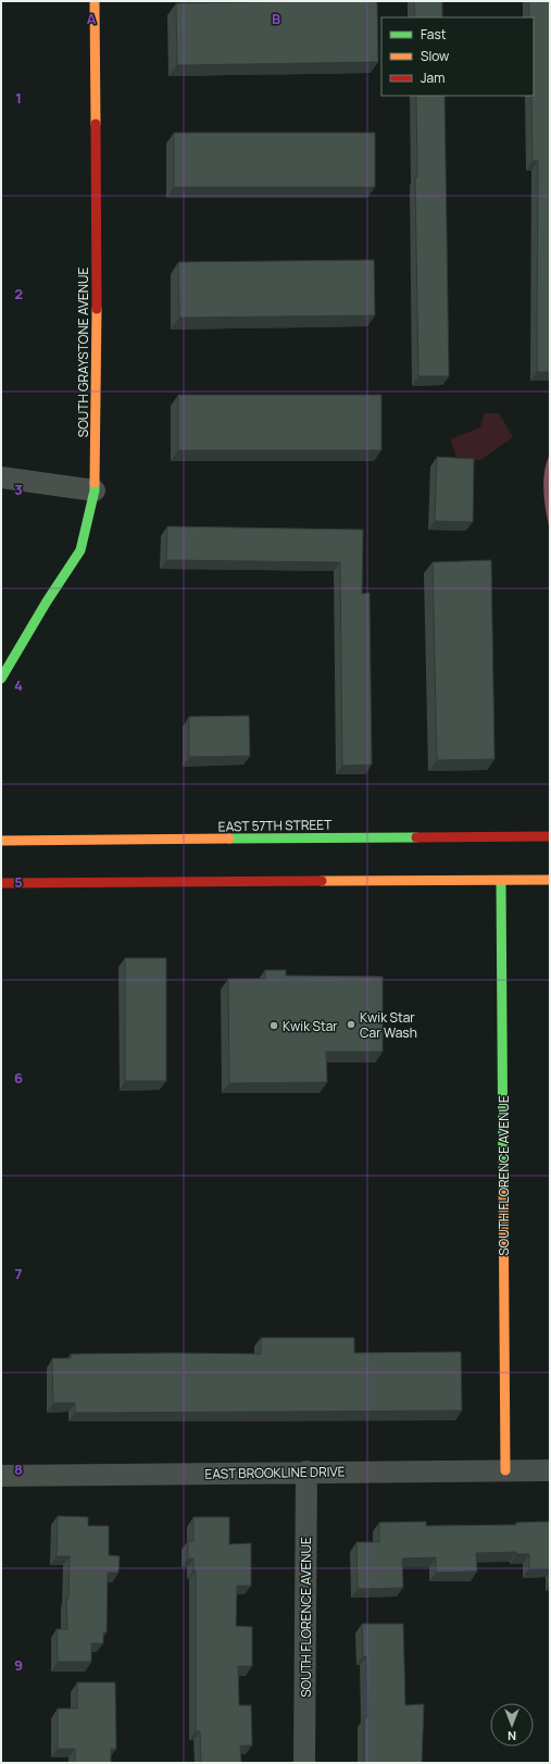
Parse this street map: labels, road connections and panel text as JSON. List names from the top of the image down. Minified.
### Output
{"streets":{"street":["SOUTH GRAYSTONE AVENUE","EAST 57TH STREET","SOUTH FLORENCE AVENUE","EAST BROOKLINE DRIVE"]},"crossings":[["SOUTH FLORENCE AVENUE","EAST BROOKLINE DRIVE"]],"places":["Kwik Star Car Wash","Kwik Star"],"legend":["Fast","Slow","Jam"],"north":"bottom","grid":{"columns":["A","B"],"rows":["1","2","3","4","5","6","7","8","9"]}}
